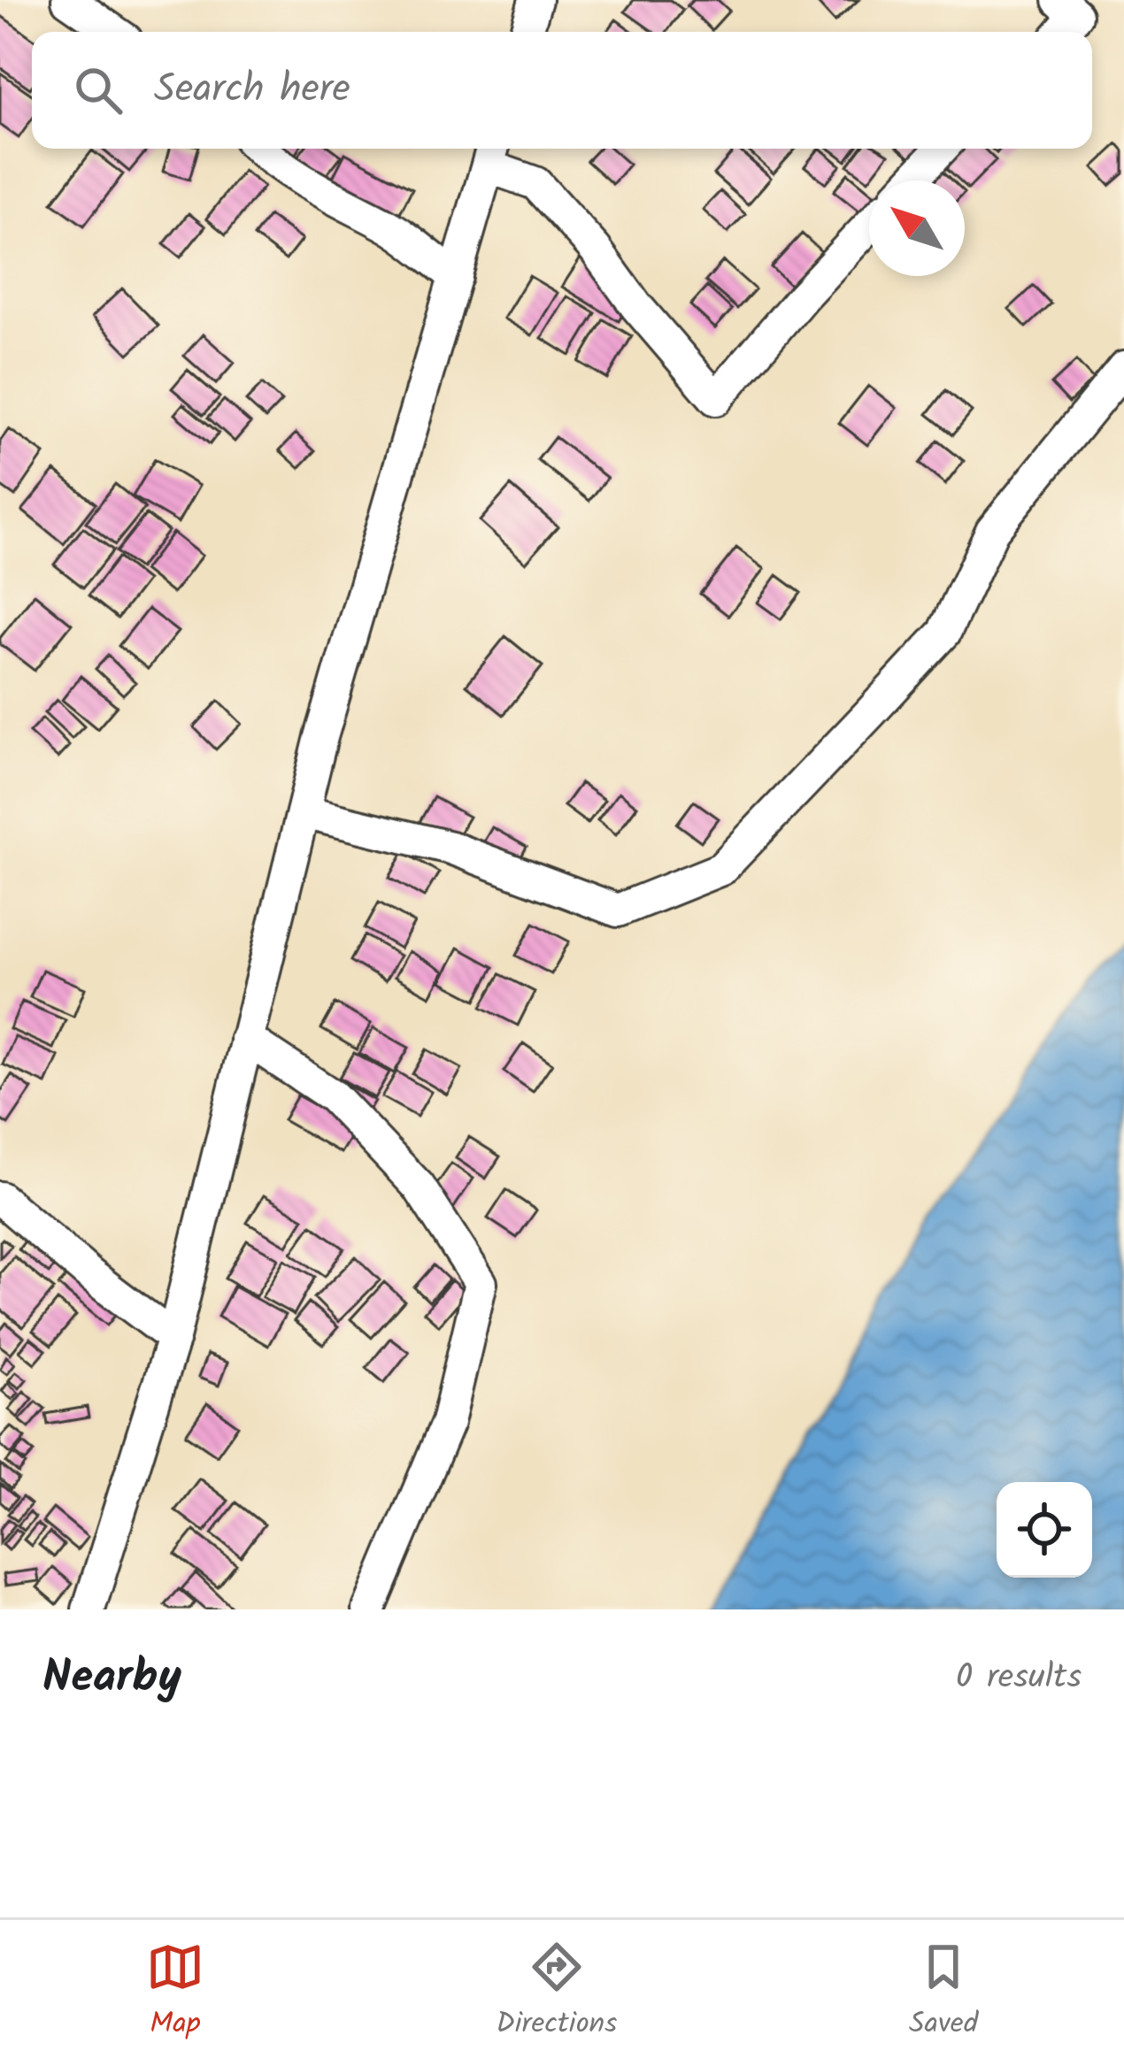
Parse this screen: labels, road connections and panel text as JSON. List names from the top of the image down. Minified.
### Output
{"north":"top left","page":{"search":"Search here","heading":["Nearby","0 results"],"nav":["Map","Directions","Saved"]}}
